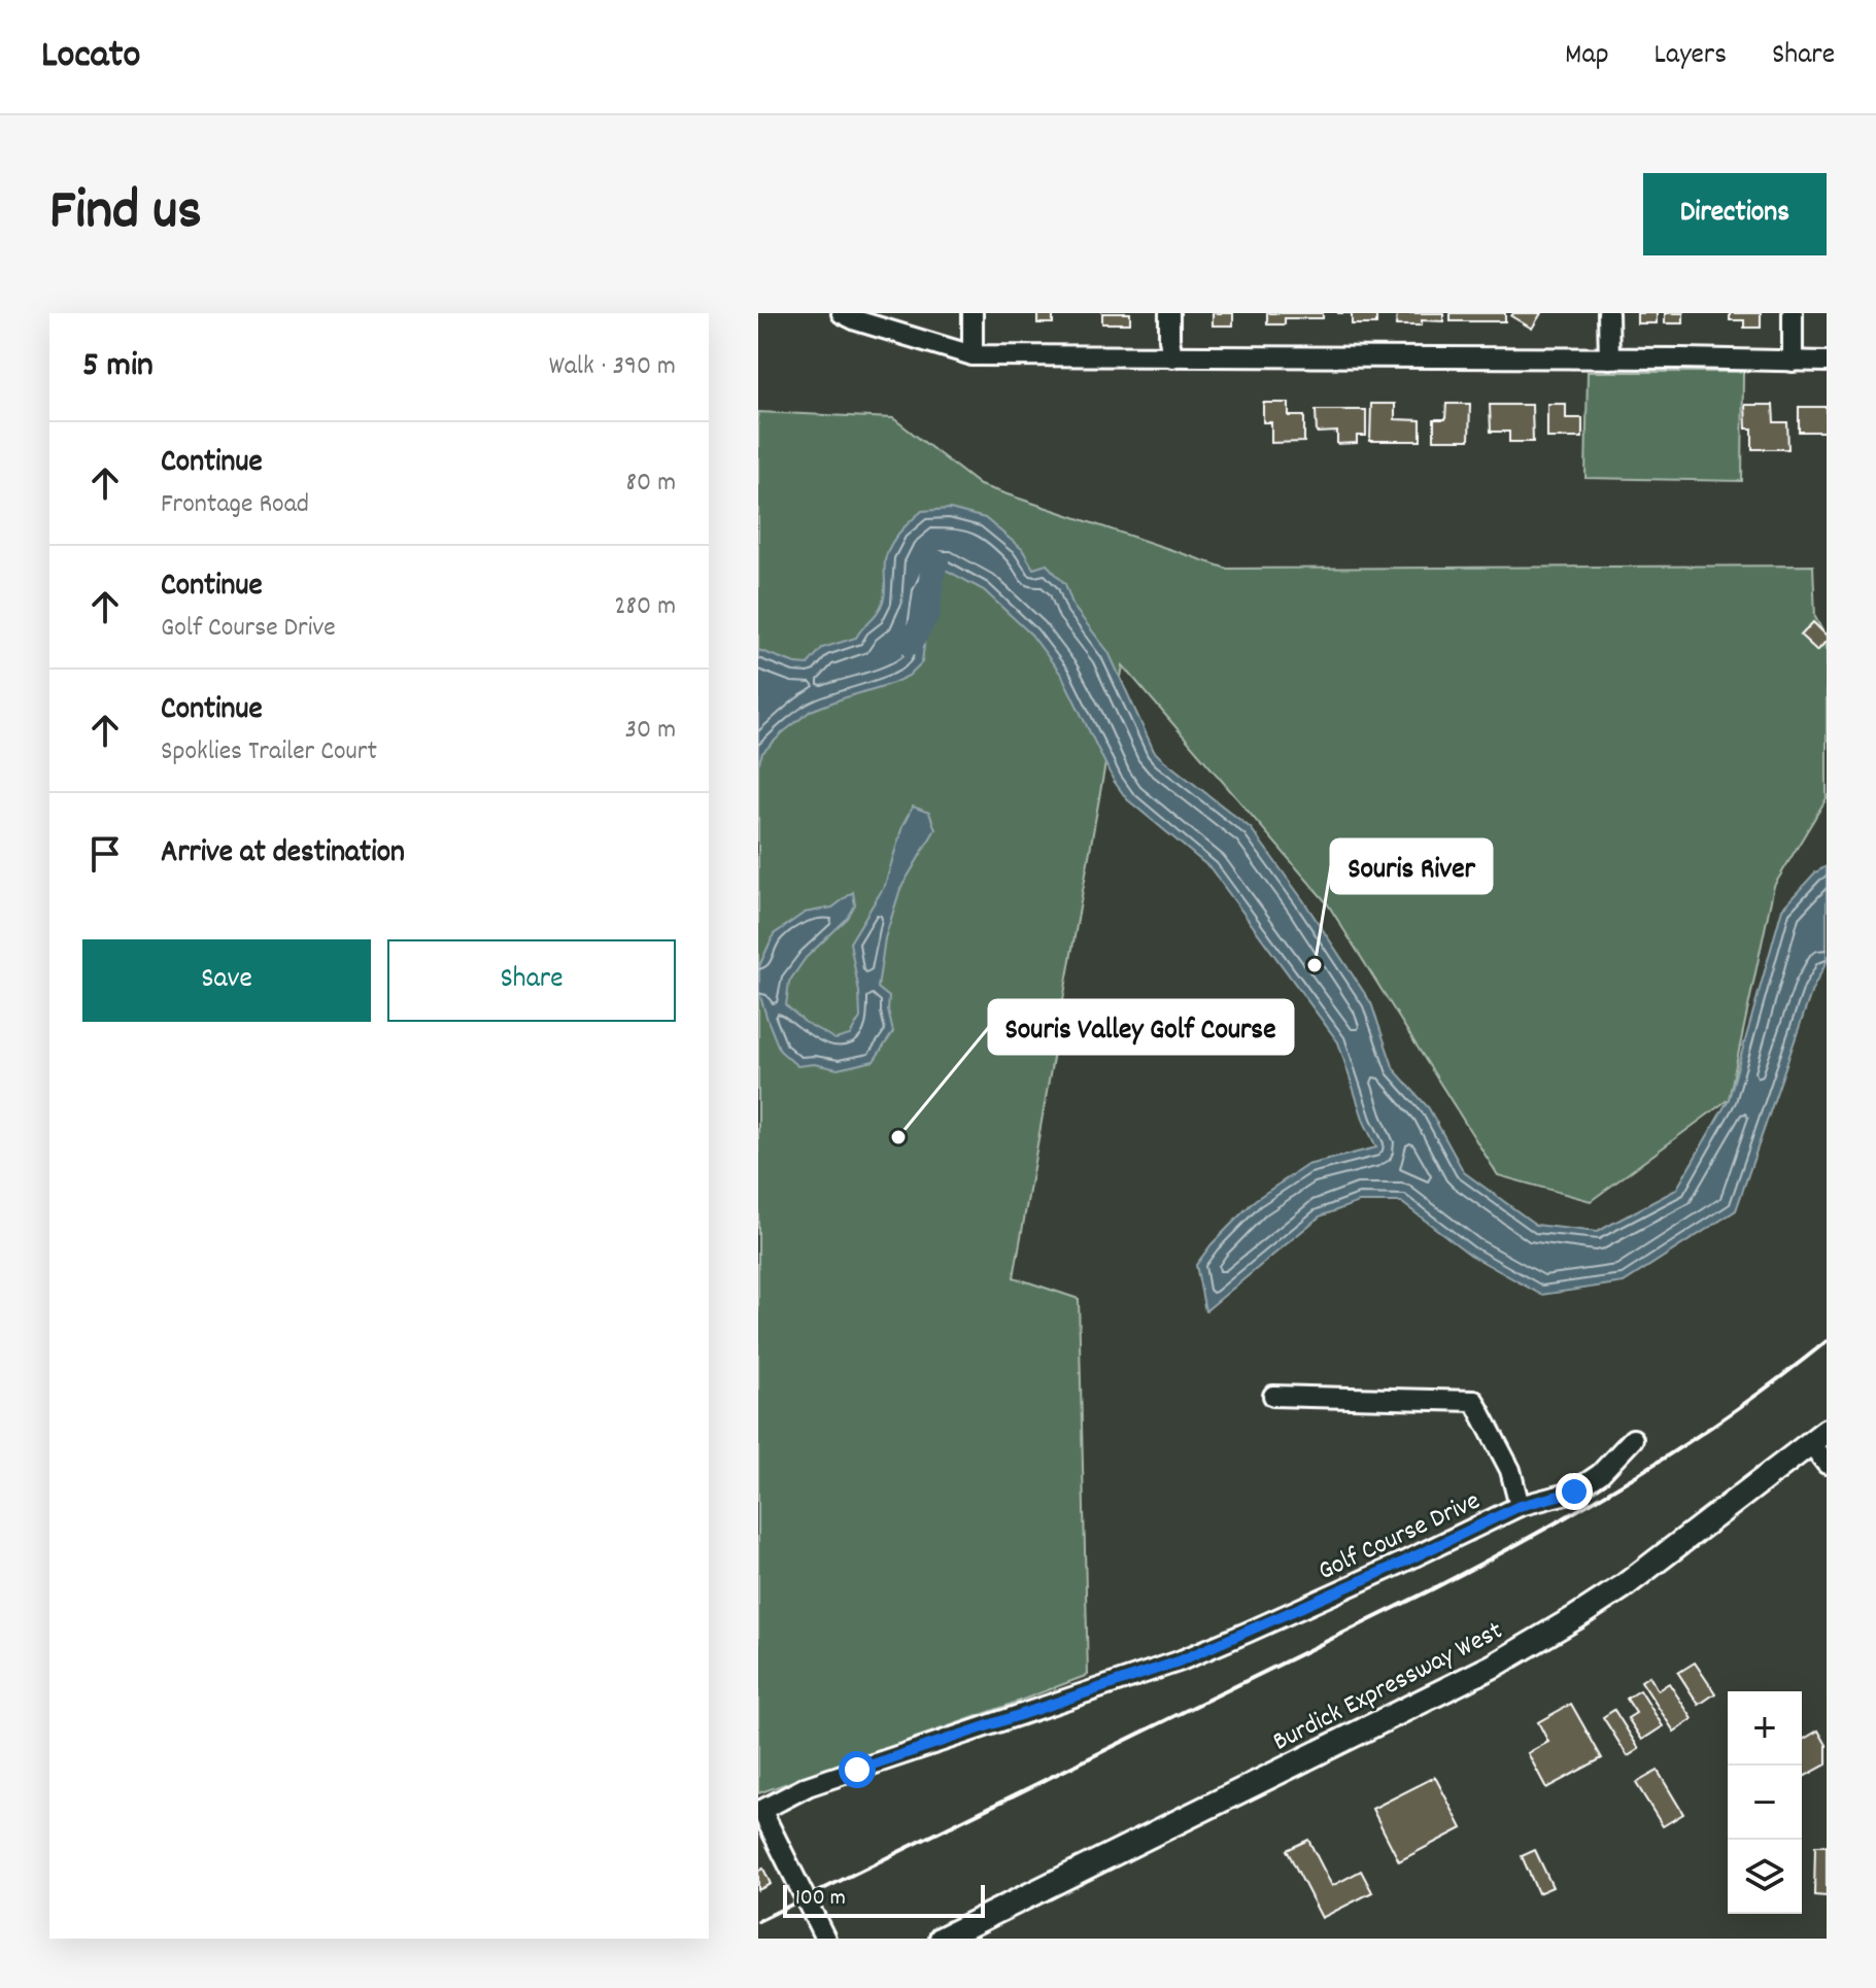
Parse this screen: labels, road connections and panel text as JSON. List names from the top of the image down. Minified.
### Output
{"streets":{"main road":["Burdick Expressway West"],"street":["Golf Course Drive"]},"places":["Souris River","Souris Valley Golf Course"],"scale_bar":"100 m","page":{"header":"Locato","nav":["Map","Layers","Share"],"title":"Find us","buttons":["Directions",["Save","Share"]],"heading":["5 min","Walk · 390 m"],"list":[["Continue","Frontage Road","80 m"],["Continue","Golf Course Drive","280 m"],["Continue","Spoklies Trailer Court","30 m"],"Arrive at destination"],"map_buttons":["+","−"],"scale":"100 m"}}
